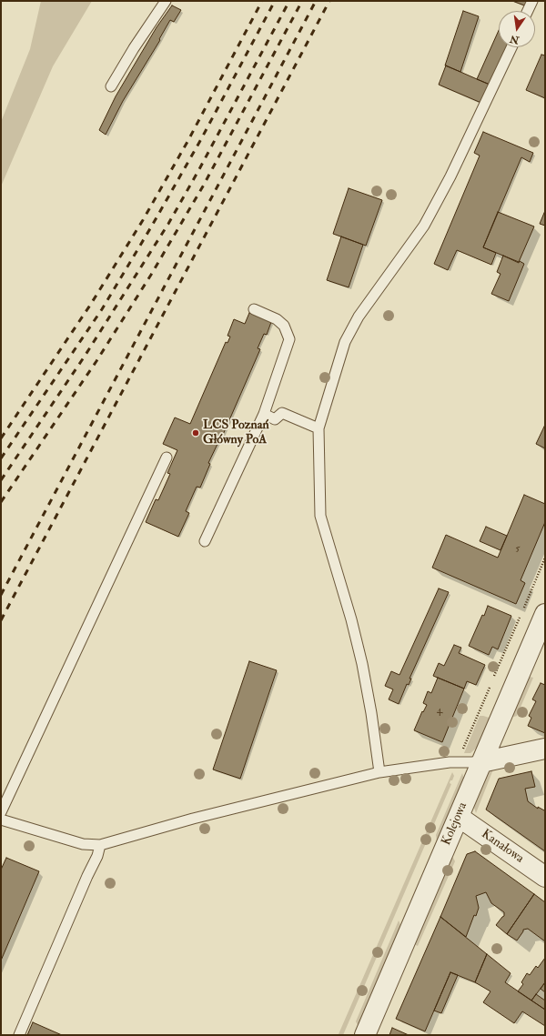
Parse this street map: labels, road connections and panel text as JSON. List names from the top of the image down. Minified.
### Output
{"streets":{"street":["Kolejowa","Kanałowa"]},"crossings":[["Kolejowa","Kanałowa"]],"places":["LCS Poznań Główny PoA"],"house_numbers":["5","4"],"north":"bottom"}
